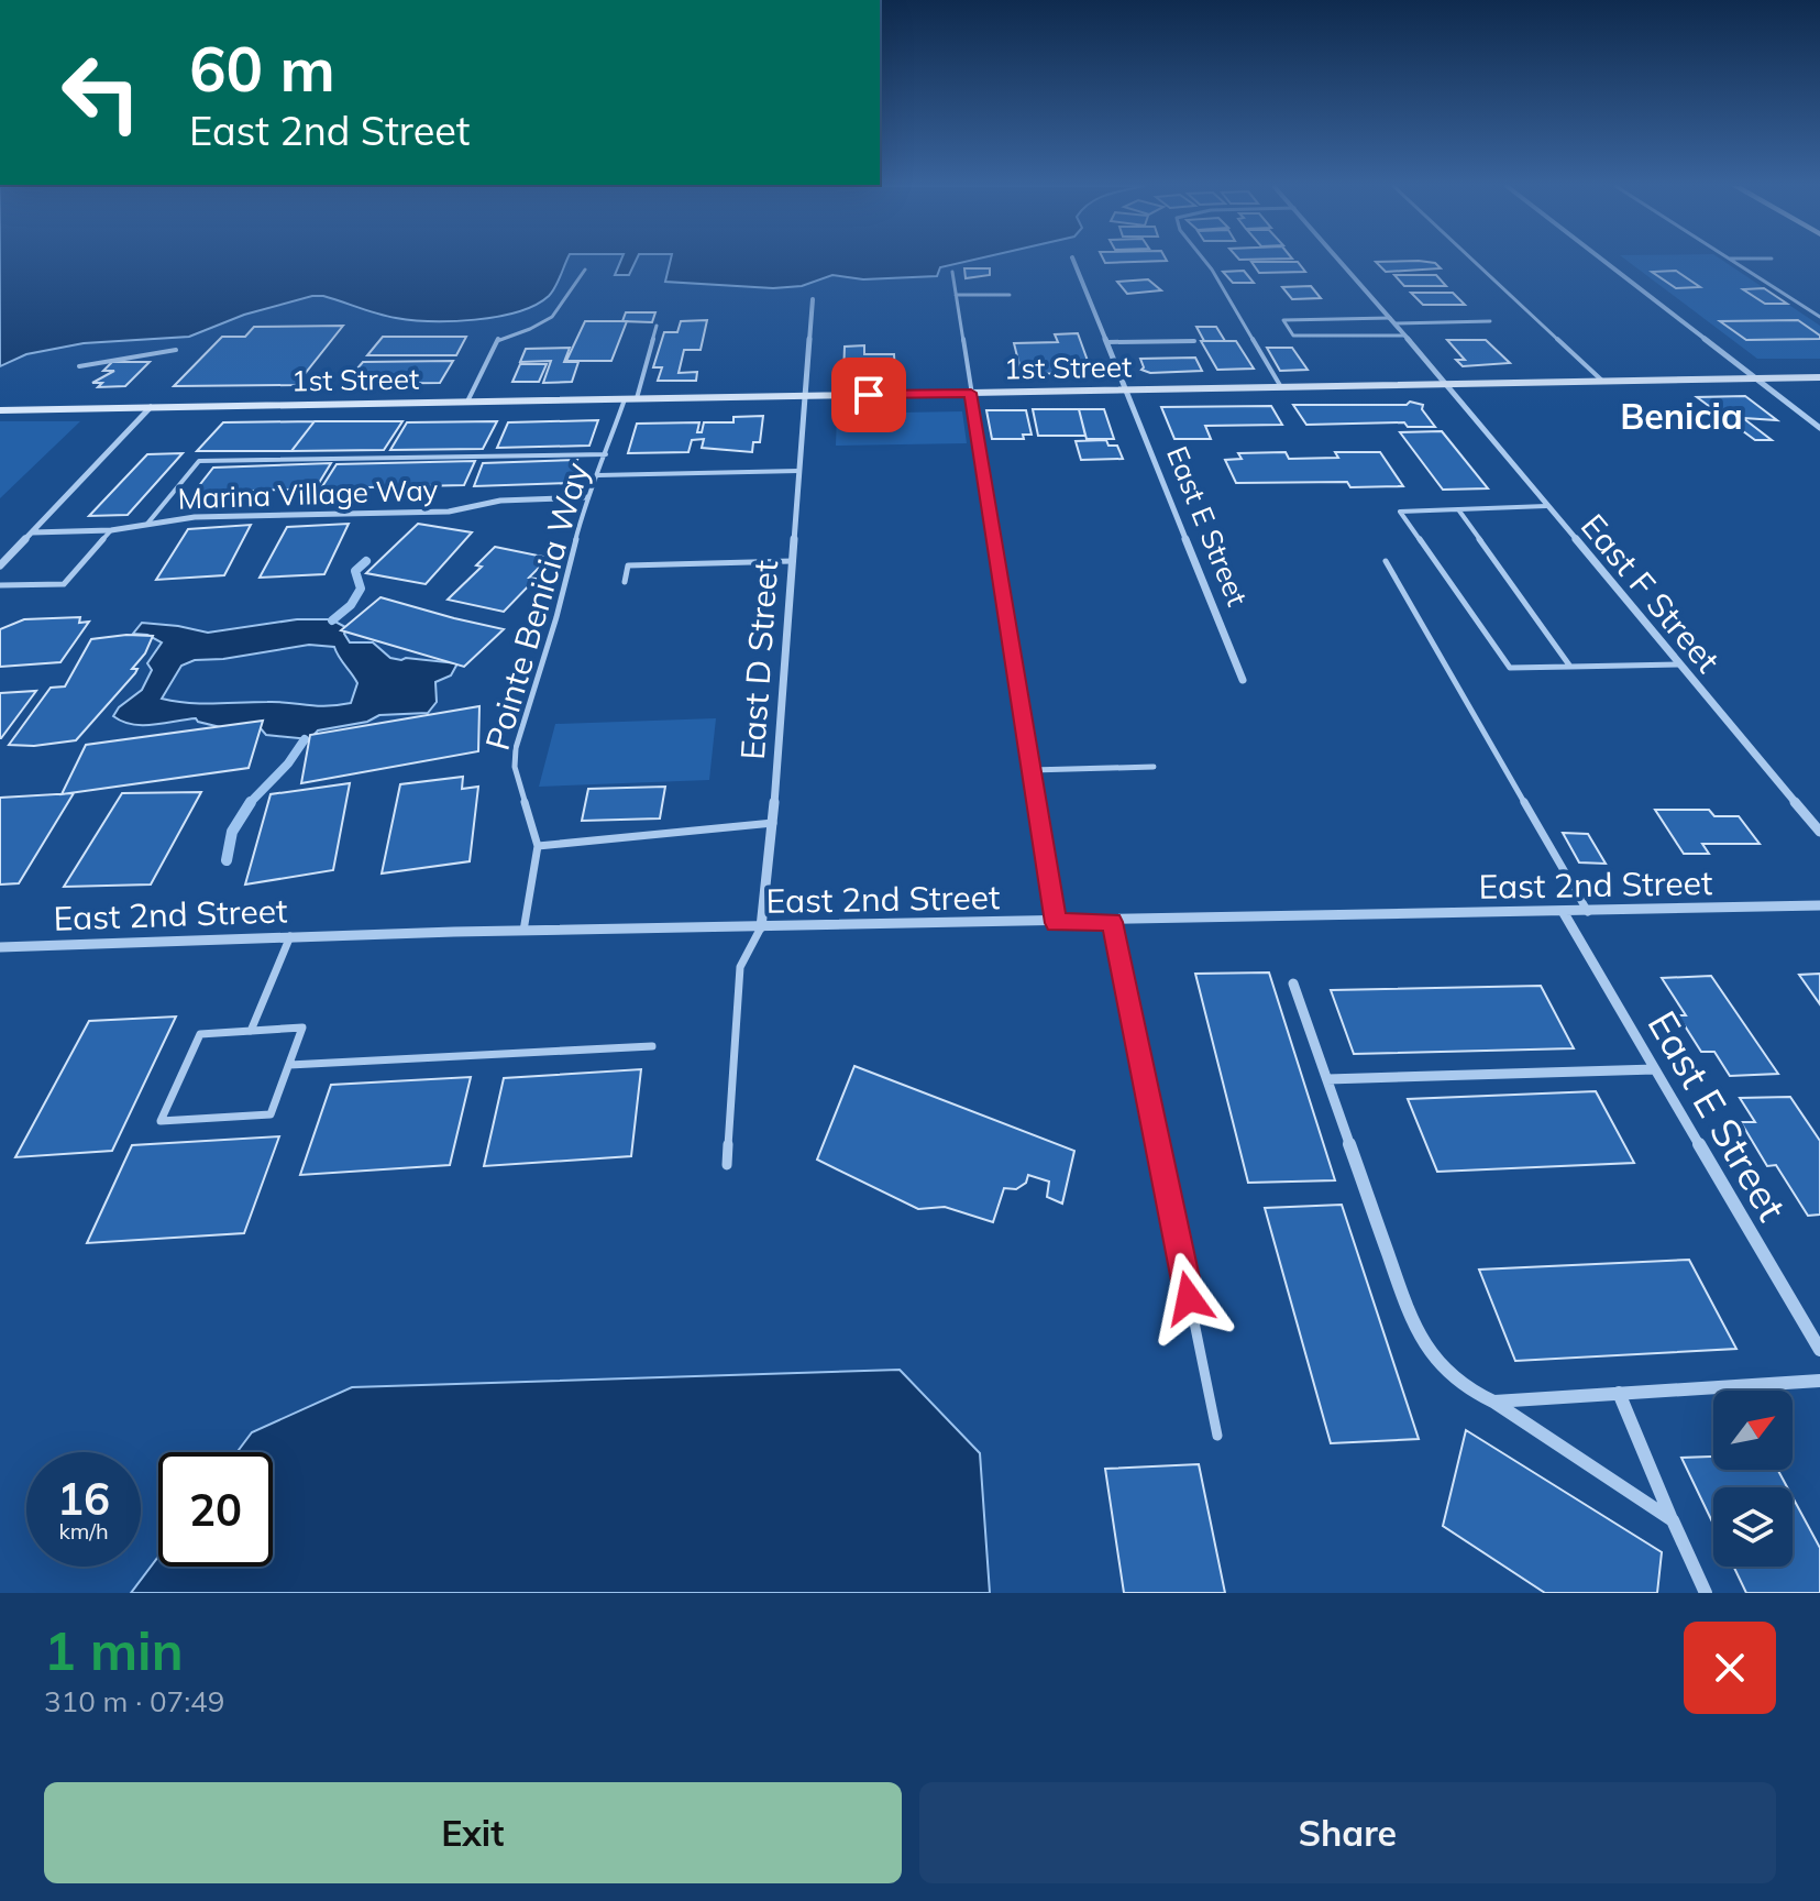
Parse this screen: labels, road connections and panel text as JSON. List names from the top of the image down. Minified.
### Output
{"streets":{"main road":["1st Street"],"street":["Marina Village Way","East E Street","East F Street","East D Street","East 2nd Street"],"lane":["Pointe Benicia Way"]},"crossings":[["1st Street","East E Street"],["1st Street","East F Street"],["1st Street","Pointe Benicia Way"],["1st Street","East D Street"],["Marina Village Way","Pointe Benicia Way"],["East E Street","East 2nd Street"],["Pointe Benicia Way","East 2nd Street"],["East D Street","East 2nd Street"]],"districts":["Benicia"],"north":"top right","page":{"turn":["60 m","East 2nd Street"],"speed":"16 km/h","limit":"20","heading":["1 min","310 m · 07:49"],"buttons":["Exit","Share"]}}
